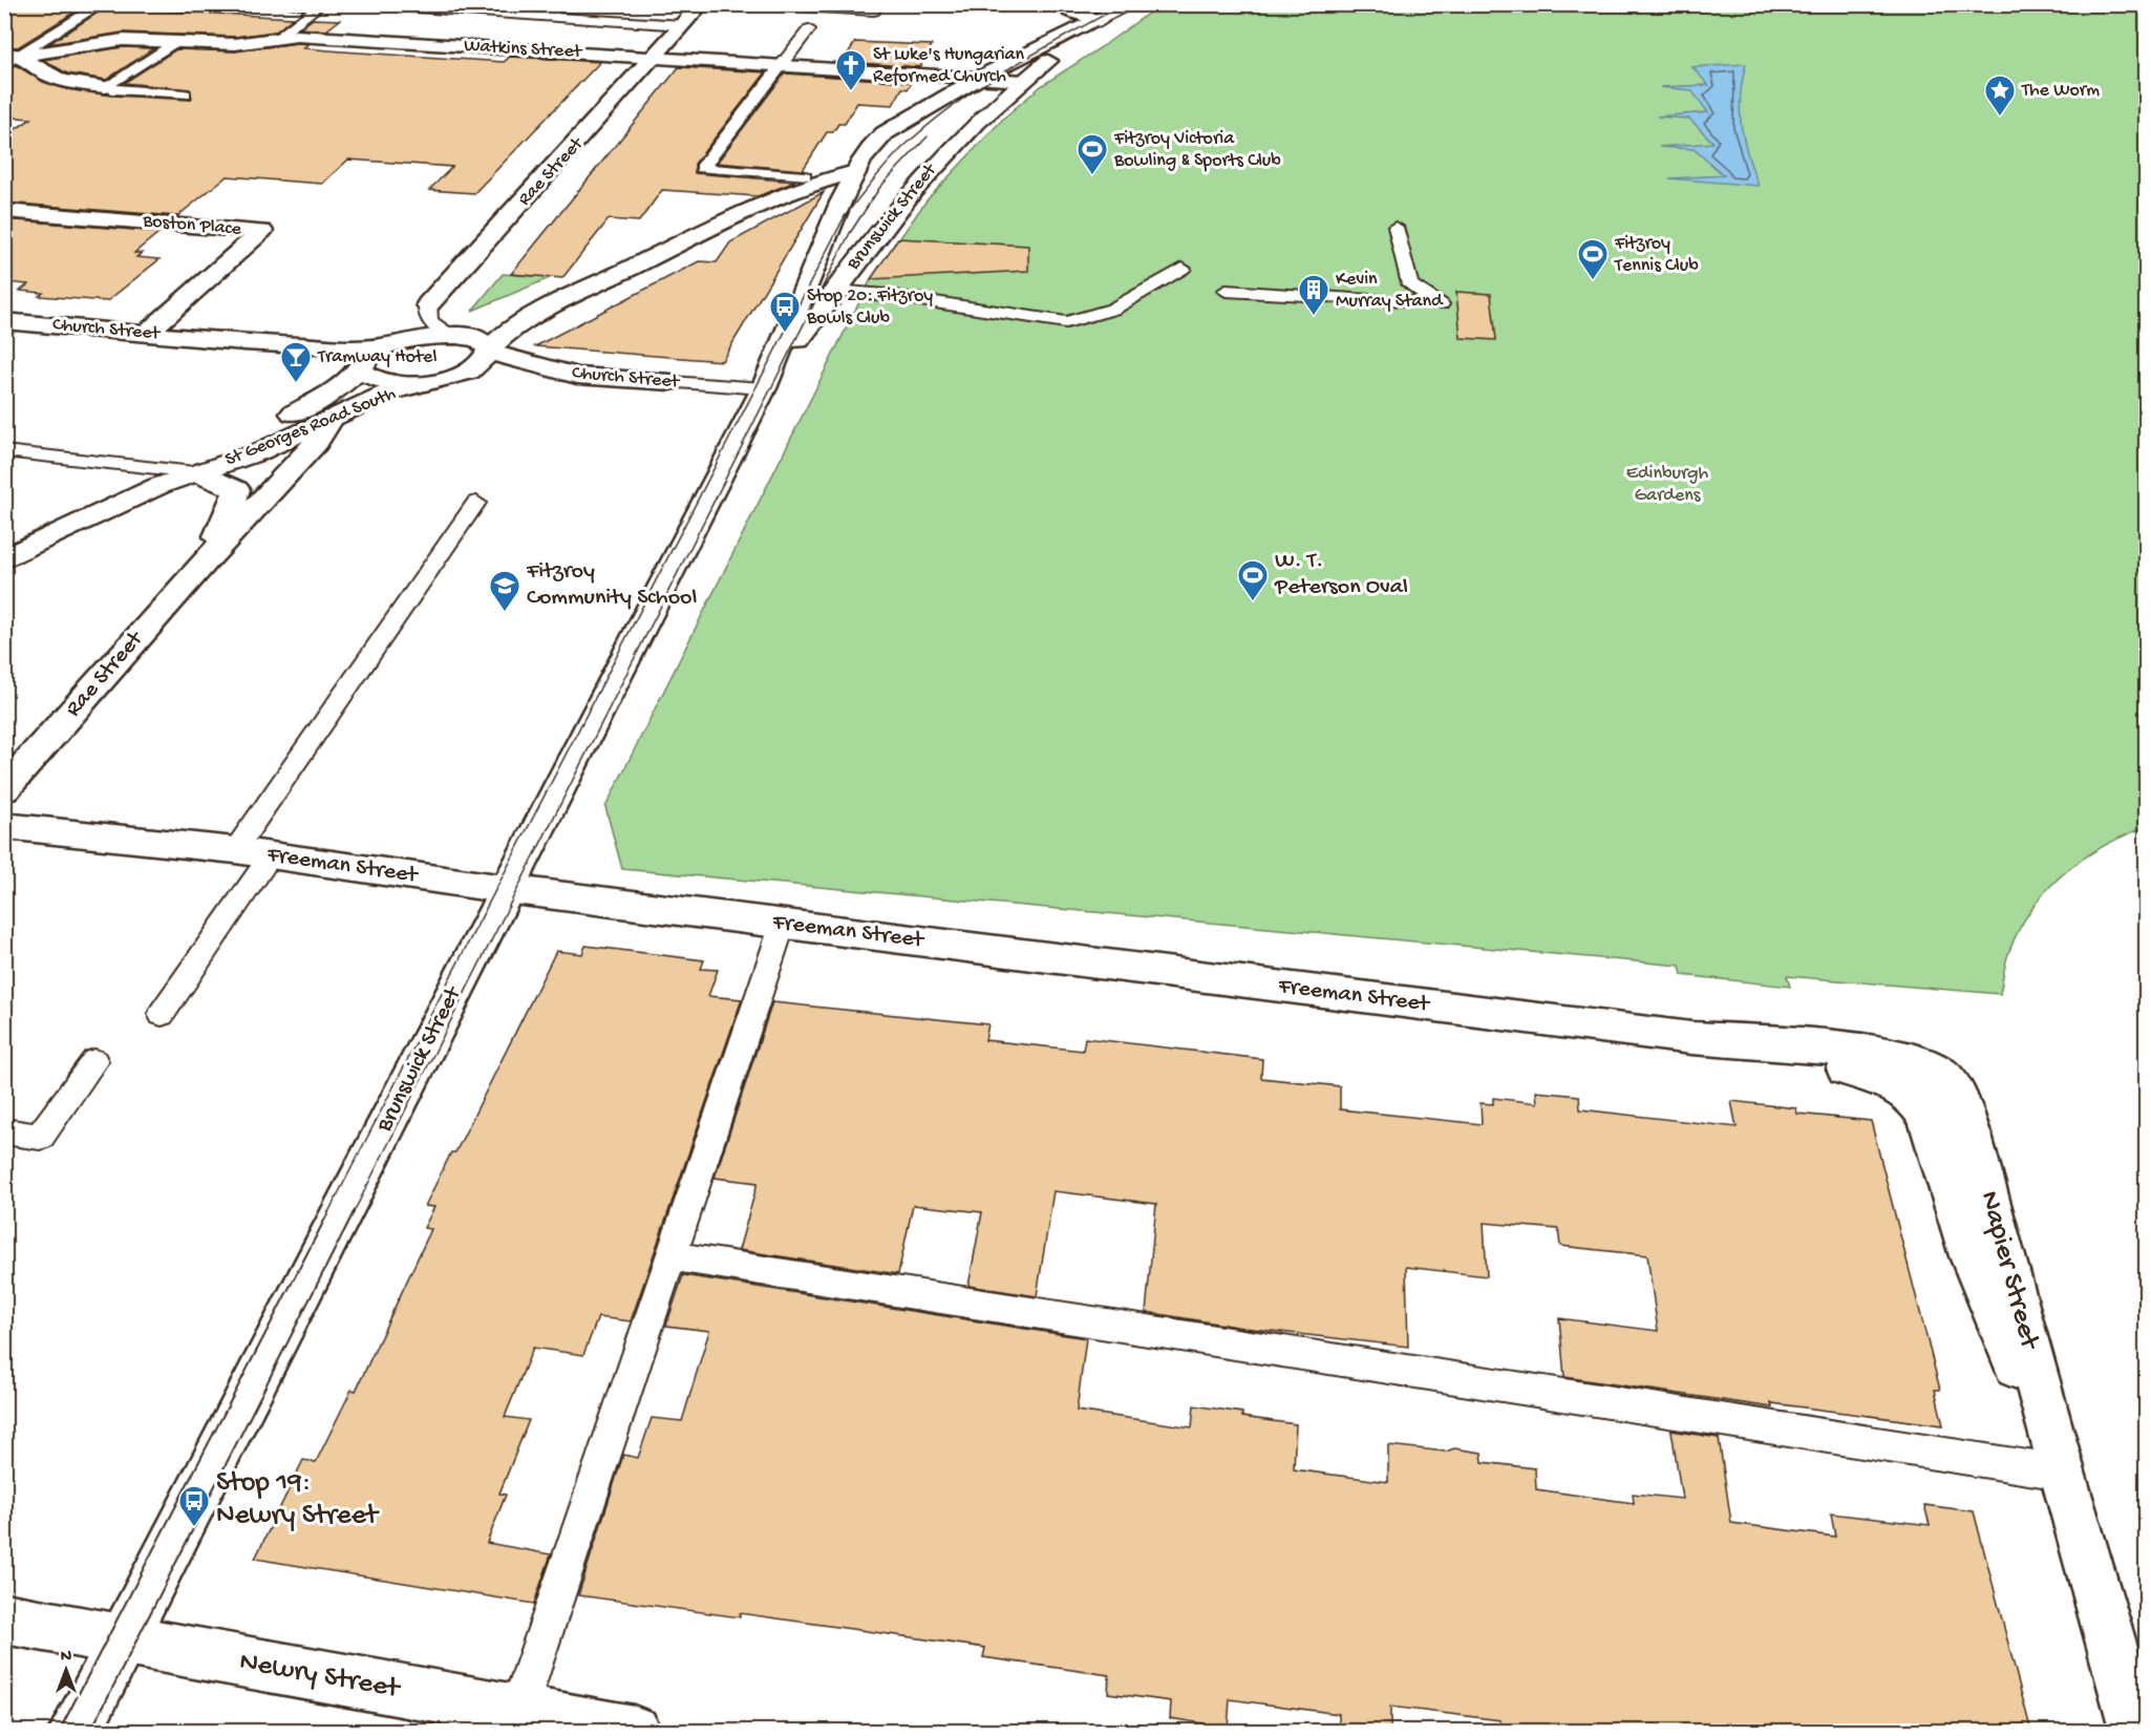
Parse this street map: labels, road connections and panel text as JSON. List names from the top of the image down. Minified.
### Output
{"streets":{"main road":["Watkins Street","Rae Street","Brunswick Street","Boston Place","Church Street","St Georges Road South","Freeman Street","Napier Street","Newry Street"]},"crossings":[["Watkins Street","Rae Street"],["Watkins Street","Brunswick Street"],["Rae Street","Church Street"],["Rae Street","St Georges Road South"],["Brunswick Street","Church Street"],["Brunswick Street","Freeman Street"],["Brunswick Street","Newry Street"],["Boston Place","Church Street"],["Church Street","St Georges Road South"],["Freeman Street","Napier Street"]],"parks":["Edinburgh Gardens"],"places":{"church":["St Luke's Hungarian Reformed Church"],"place":["The Worm"],"sports":["Fitzroy Victoria Bowling & Sports Club","Fitzroy Tennis Club","W. T. Peterson Oval"],"building":["Kevin Murray Stand"],"bus stop":["Stop 20: Fitzroy Bowls Club","Stop 19: Newry Street"],"bar":["Tramway Hotel"],"school or university":["Fitzroy Community School"]},"north":"top"}
